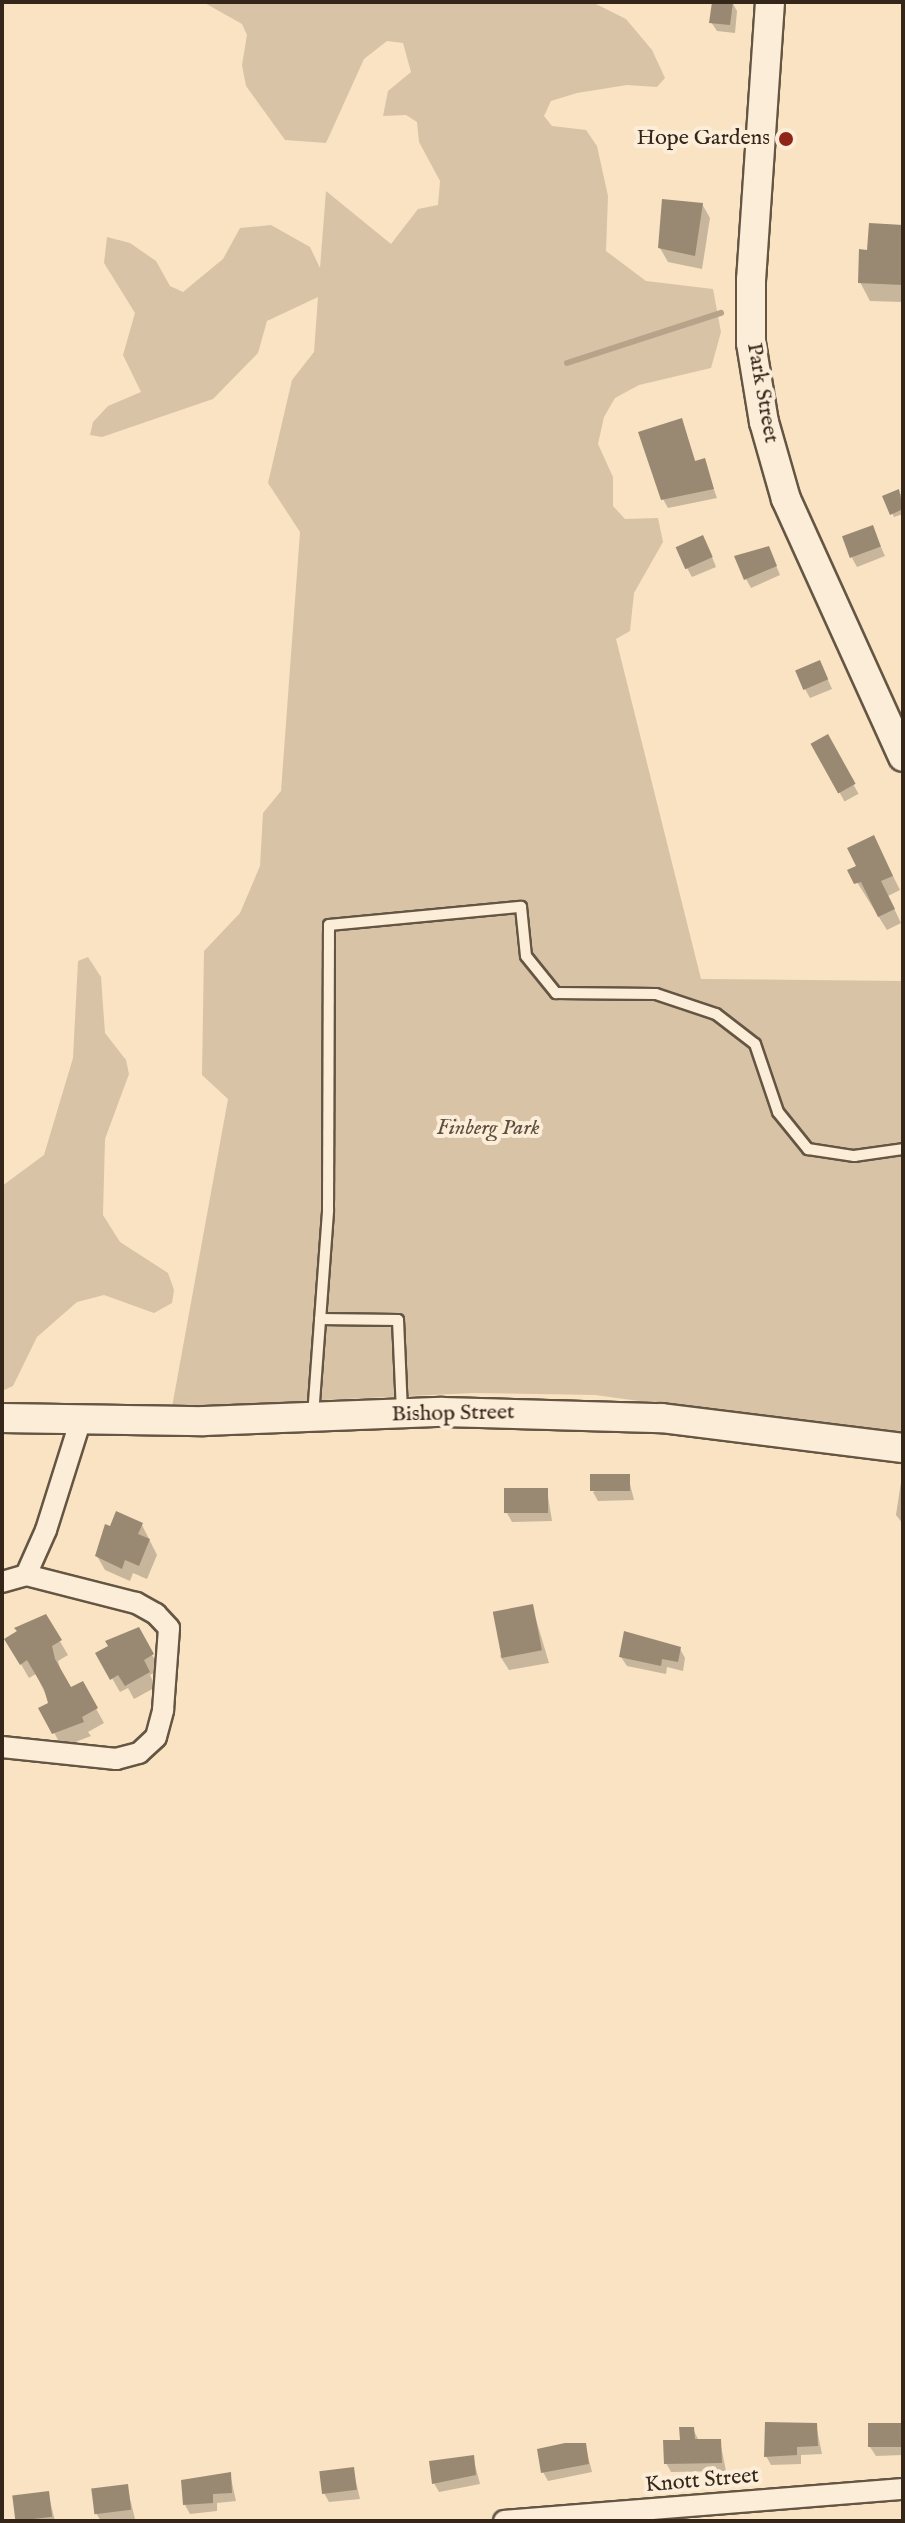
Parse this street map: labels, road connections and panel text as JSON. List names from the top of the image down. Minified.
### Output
{"streets":{"street":["Park Street","Bishop Street","Knott Street"]},"parks":["Finberg Park"],"places":["Hope Gardens"]}
